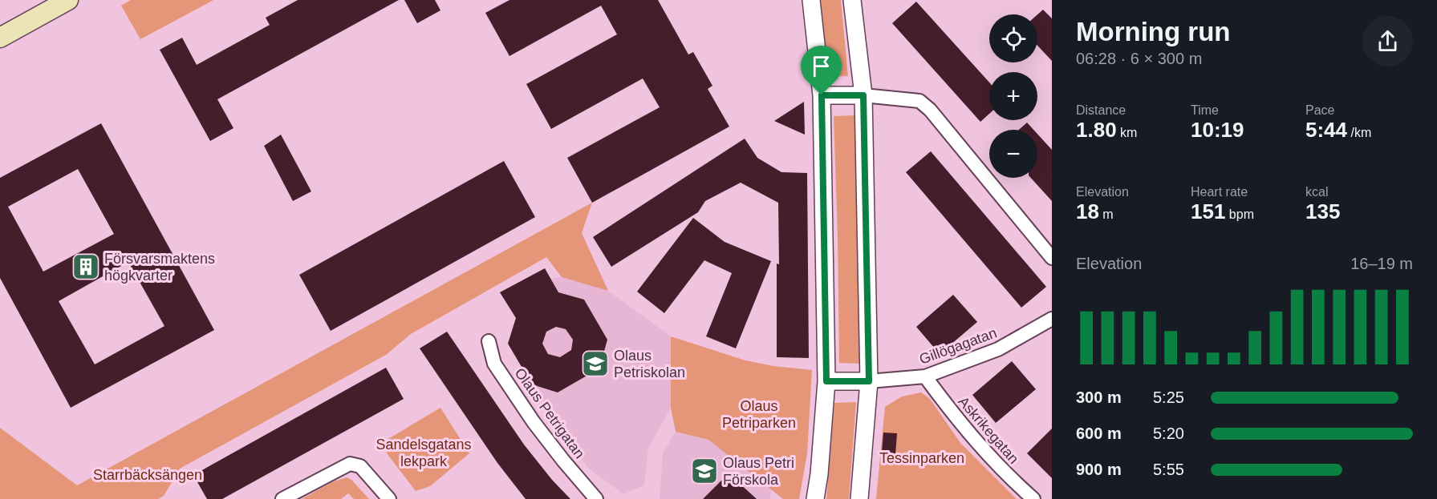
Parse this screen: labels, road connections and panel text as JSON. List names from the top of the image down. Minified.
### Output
{"streets":{"street":["Gillögagatan","Olaus Petrigatan","Askrikegatan"]},"crossings":[["Gillögagatan","Askrikegatan"]],"parks":["Olaus Petriparken","Sandelsgatans lekpark","Tessinparken","Starrbäcksängen"],"places":{"building":["Försvarsmaktens högkvarter"],"school or university":["Olaus Petriskolan","Olaus Petri Förskola"]},"page":{"heading":["Morning run","06:28 · 6 × 300 m"],"map_buttons":["+","−"],"stats":[["Distance","1.80 km"],["Time","10:19"],["Pace","5:44 /km"],["Elevation","18 m"],["Heart rate","151 bpm"],["kcal","135"]],"chart":["Elevation","16–19 m"],"list":[{"name":"300 m","note":"5:25"},{"name":"600 m","note":"5:20"},{"name":"900 m","note":"5:55"}]}}
